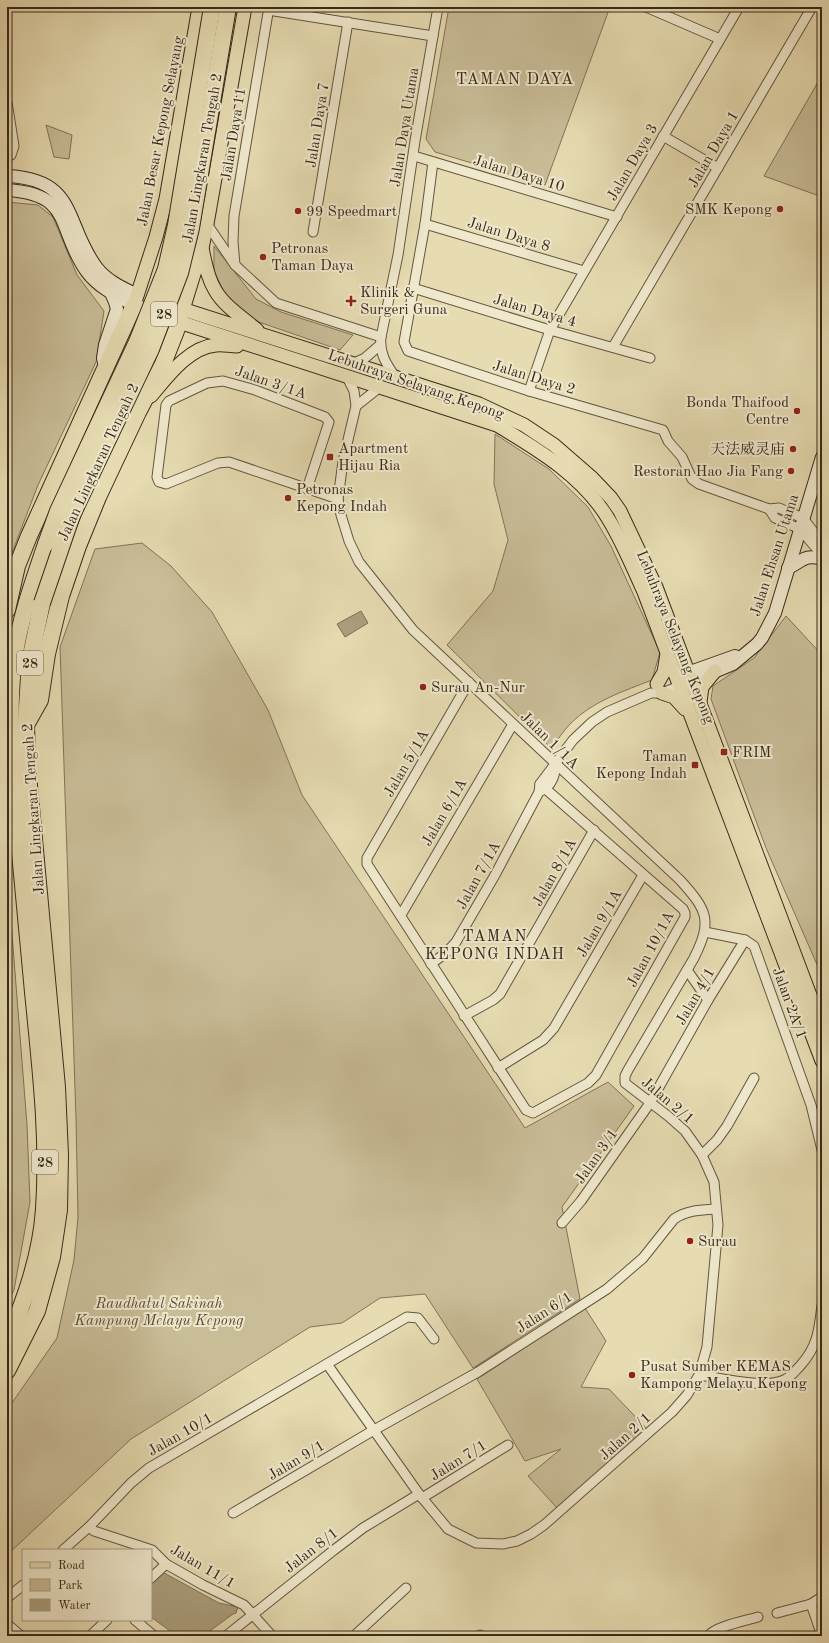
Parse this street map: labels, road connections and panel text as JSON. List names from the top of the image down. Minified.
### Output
{"streets":{"highway":["Jalan Lingkaran Tengah 2","28"],"main road":["Jalan Besar Kepong Selayang","Lebuhraya Selayang Kepong"],"street":["Jalan Daya 7","Jalan Daya Utama","Jalan Daya 11","Jalan Daya 1","Jalan Daya 3","Jalan Daya 10","Jalan Daya 8","Jalan Daya 4","Jalan Daya 2","Jalan 3/1A","Jalan Ehsan Utama","Jalan 1/1A","Jalan 5/1A","Jalan 6/1A","Jalan 8/1A","Jalan 7/1A","Jalan 9/1A","Jalan 10/1A","Jalan 4/1","Jalan 2A/1","Jalan 2/1","Jalan 3/1","Jalan 6/1","Jalan 10/1","Jalan 9/1","Jalan 7/1","Jalan 8/1","Jalan 11/1"]},"crossings":[["Jalan Daya Utama","Jalan Daya 10"],["Jalan Besar Kepong Selayang","Lebuhraya Selayang Kepong"],["Jalan Daya 1","Jalan Daya 4"],["Jalan Daya 3","Jalan Daya 10"],["Jalan Daya 3","Jalan Daya 8"],["Jalan Daya 3","Jalan Daya 4"],["Jalan Daya 3","Jalan Daya 2"],["Jalan Daya 4","Jalan Daya 2"],["Jalan Daya 2","Jalan Ehsan Utama"],["Lebuhraya Selayang Kepong","Jalan Ehsan Utama"],["Lebuhraya Selayang Kepong","Jalan 1/1A"],["Jalan 1/1A","Jalan 5/1A"],["Jalan 1/1A","Jalan 6/1A"],["Jalan 1/1A","Jalan 7/1A"],["Jalan 1/1A","Jalan 2/1"],["Jalan 5/1A","Jalan 6/1A"],["Jalan 8/1A","Jalan 10/1A"],["Jalan 7/1A","Jalan 10/1A"],["Jalan 9/1A","Jalan 10/1A"],["Jalan 4/1","Jalan 2A/1"],["Jalan 4/1","Jalan 2/1"],["Jalan 4/1","Jalan 3/1"],["Jalan 2/1","Jalan 3/1"],["Jalan 2/1","Jalan 6/1"],["Jalan 2/1","Jalan 10/1"],["Jalan 2/1","Jalan 9/1"],["Jalan 2/1","Jalan 7/1"],["Jalan 2/1","Jalan 8/1"],["Jalan 6/1","Jalan 9/1"],["Jalan 10/1","Jalan 11/1"],["Jalan 7/1","Jalan 8/1"],["Jalan 8/1","Jalan 11/1"]],"districts":["TAMAN DAYA","TAMAN KEPONG INDAH"],"parks":["Raudhatul Sakinah Kampung Melayu Kepong"],"places":{"other":["SMK Kepong","99 Speedmart","Petronas Taman Daya","Bonda Thaifood Centre","天法威灵庙","Restoran Hao Jia Fang","Petronas Kepong Indah","Surau An-Nur","Surau","Pusat Sumber KEMAS Kampong Melayu Kepong"],"health":["Klinik & Surgeri Guna"],"transit":["Apartment Hijau Ria","FRIM","Taman Kepong Indah"]},"legend":["Road","Park","Water"]}
